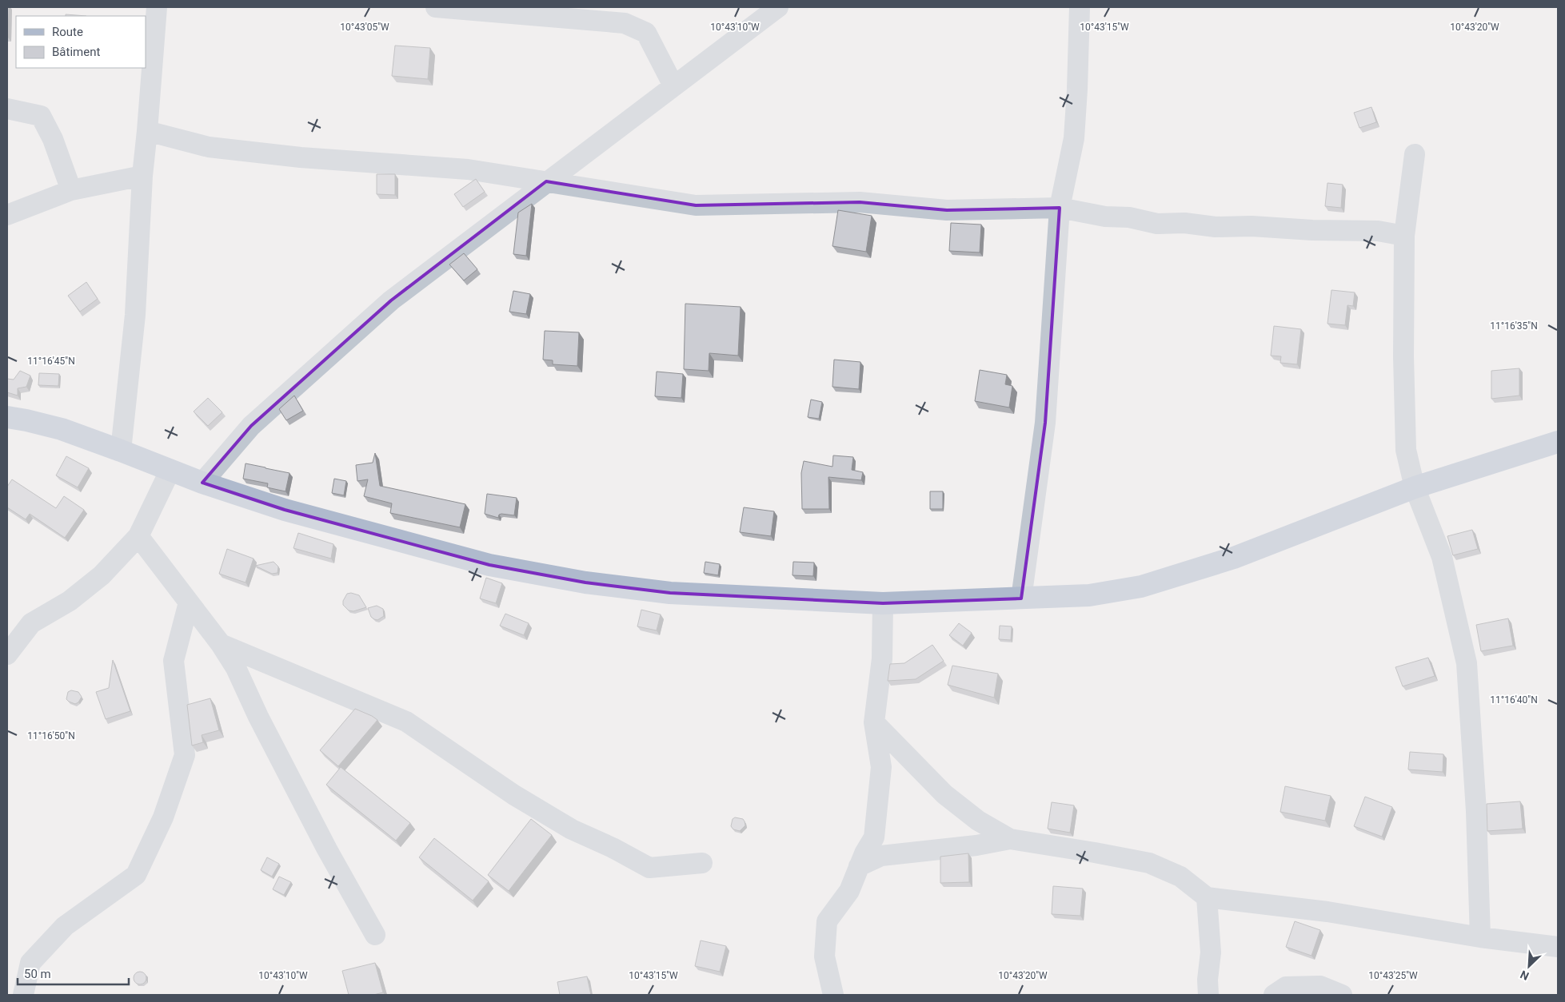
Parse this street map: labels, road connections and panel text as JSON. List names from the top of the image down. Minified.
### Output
{"legend":["Route","Bâtiment"],"scale_bar":"50 m","north":"bottom left","coordinates":["10°43'05\"W","10°43'10\"W","10°43'15\"W","10°43'20\"W","11°16'35\"N","11°16'45\"N","11°16'40\"N","11°16'50\"N","10°43'25\"W"]}
